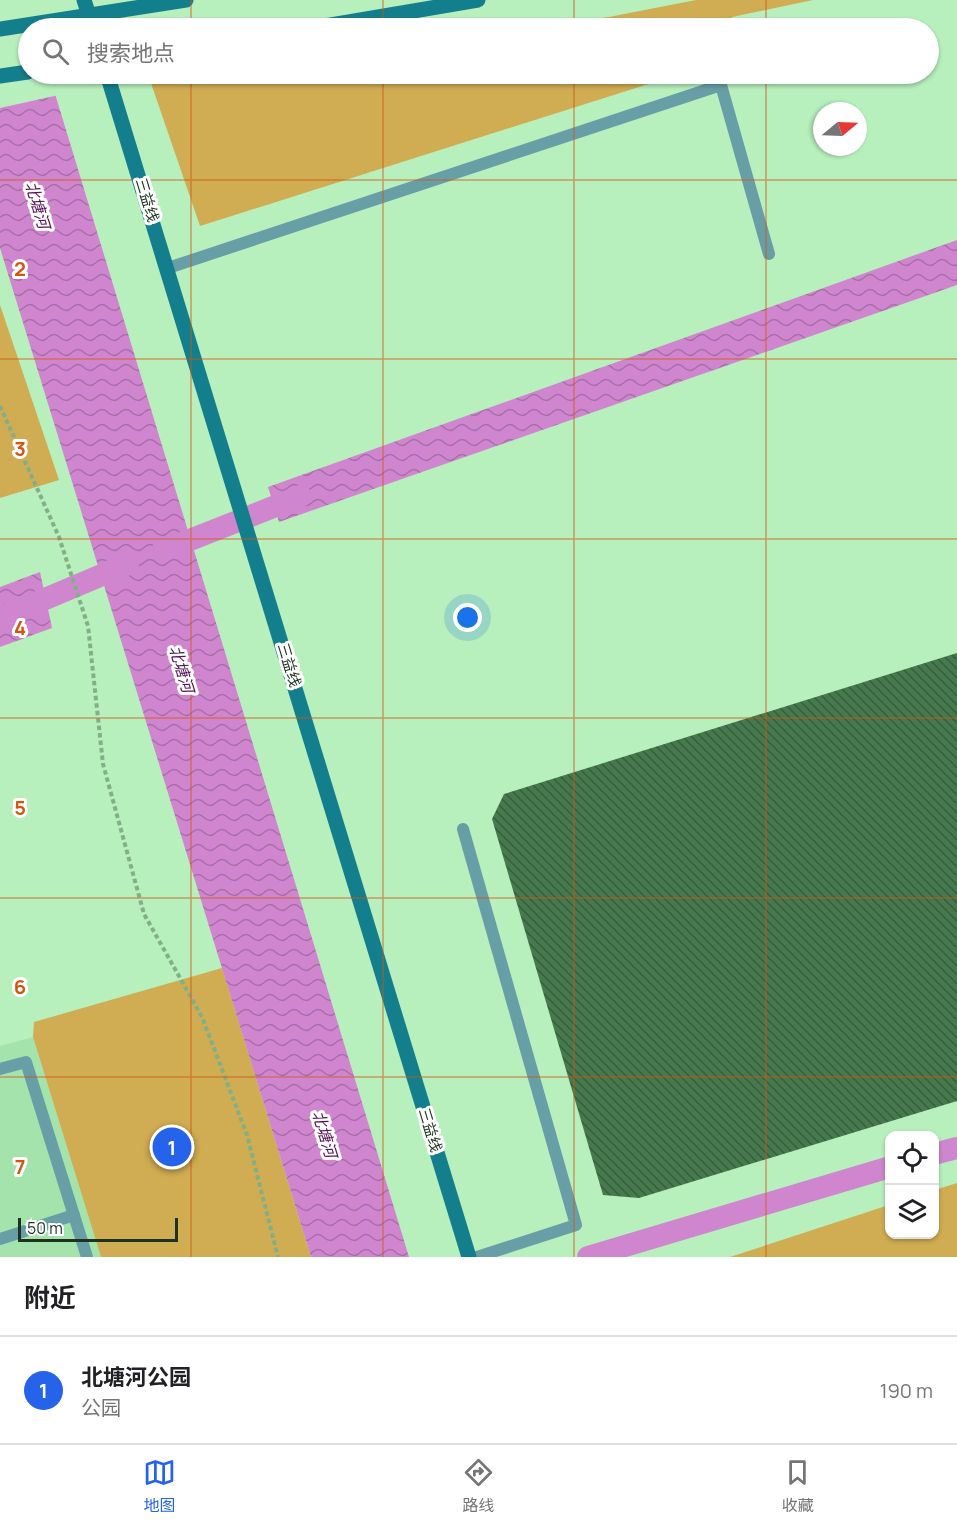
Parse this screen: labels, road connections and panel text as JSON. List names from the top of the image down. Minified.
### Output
{"streets":{"street":["三益线"]},"water":["北塘河"],"scale_bar":"50 m","north":"right","page":{"search":"搜索地点","pins":"1","scale":"50 m","heading":"附近","list":[{"mark":"1","name":"北塘河公园","note":"公园","value":"190 m"}],"nav":["地图","路线","收藏"]},"grid":{"rows":["2","3","4","5","6","7"]}}
